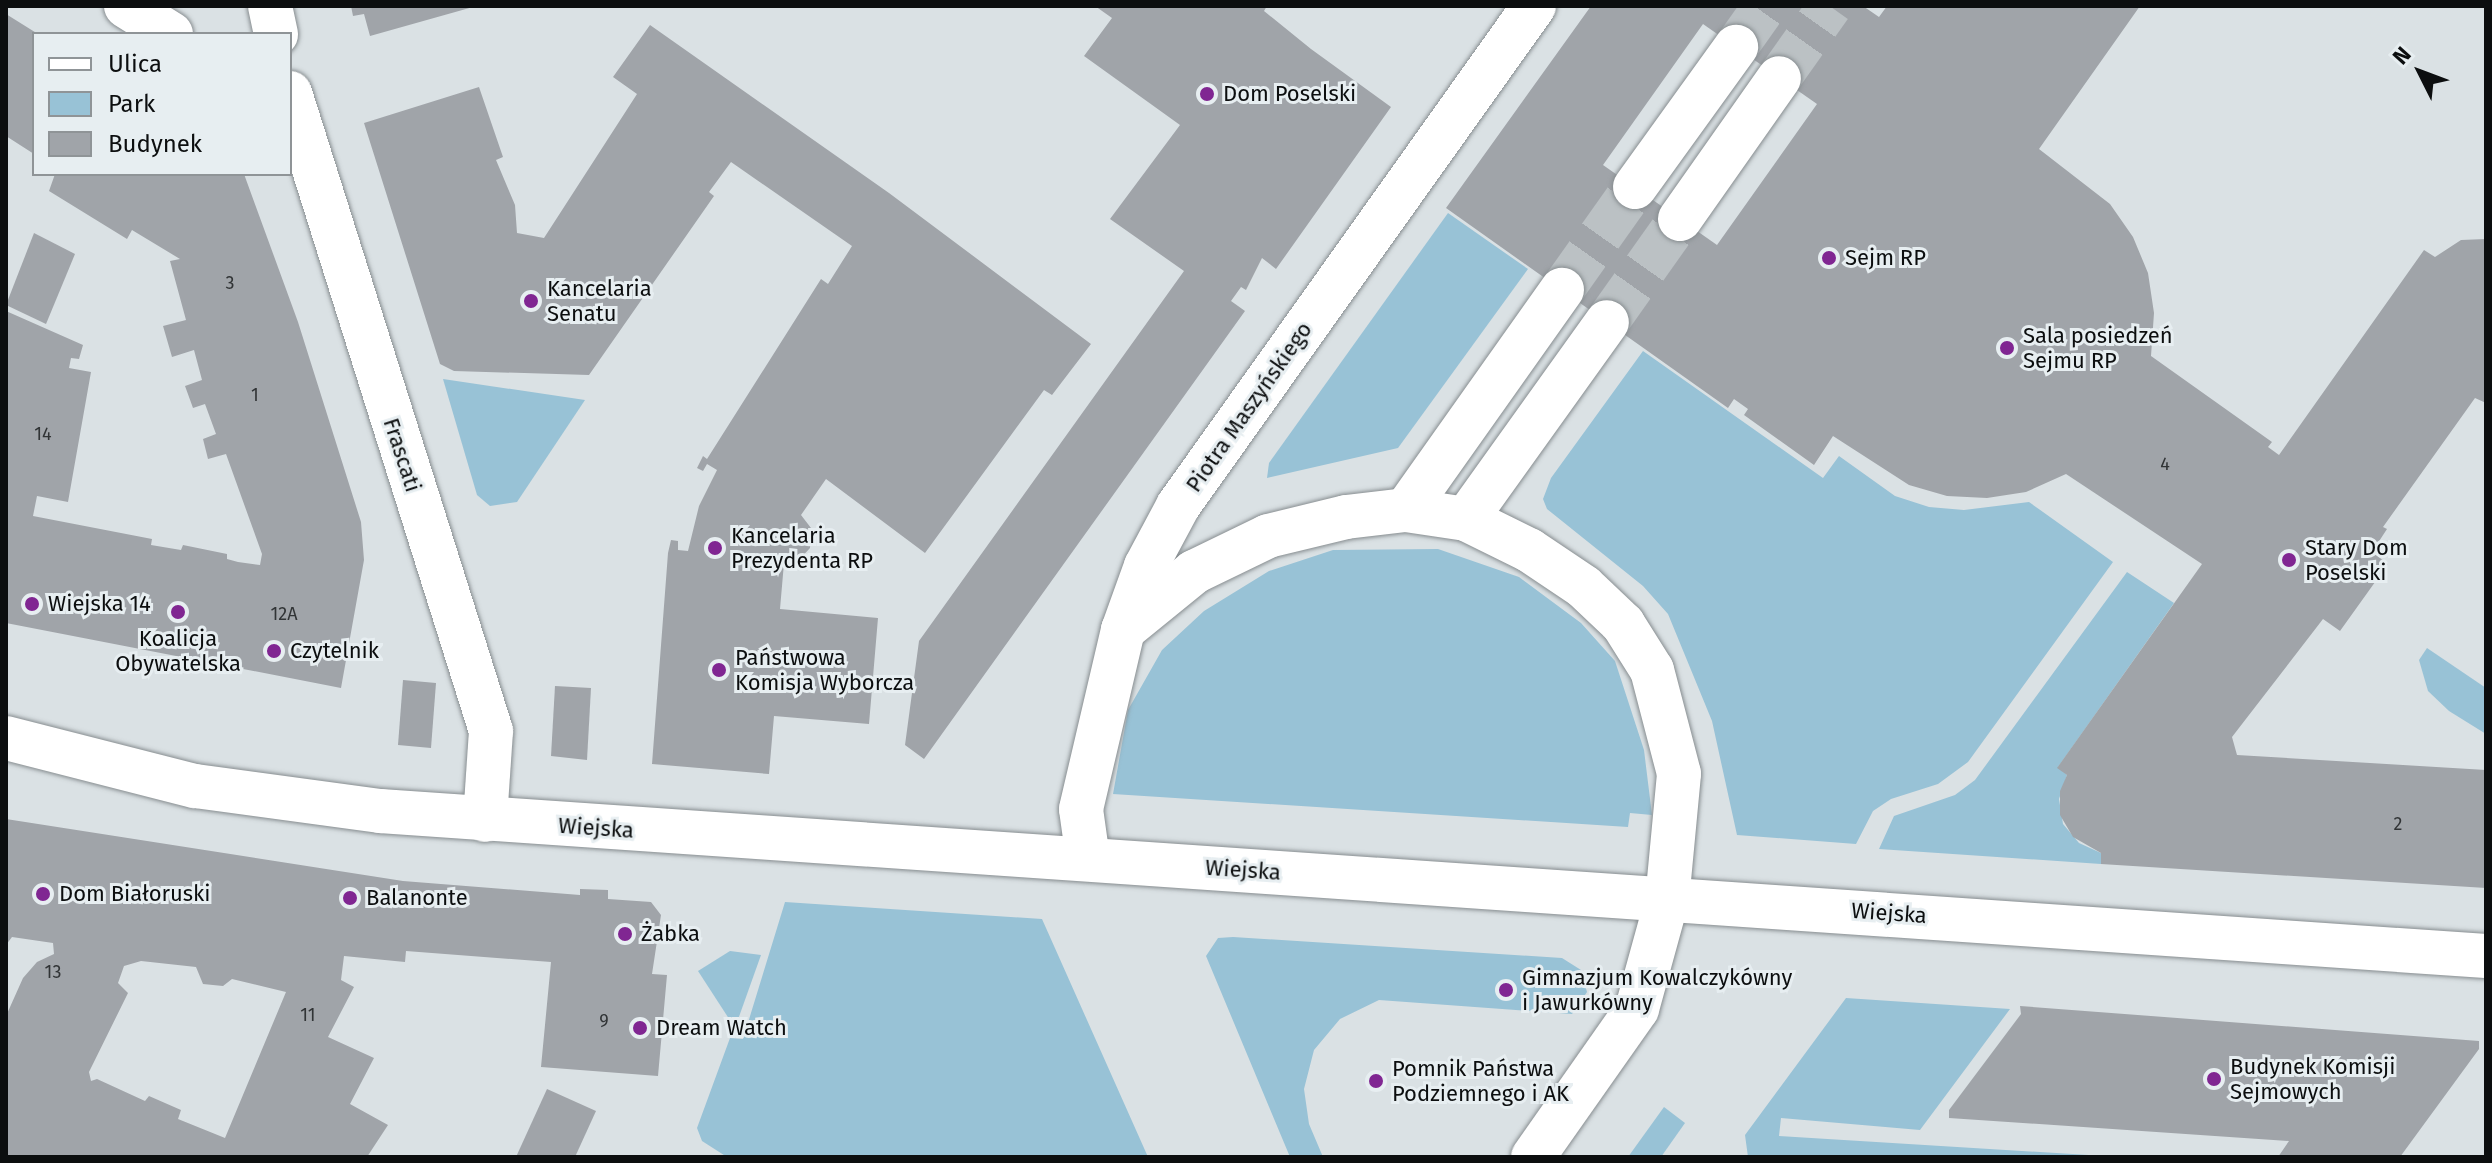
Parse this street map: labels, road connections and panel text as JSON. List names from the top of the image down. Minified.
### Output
{"streets":{"street":["Piotra Maszyńskiego","Frascati","Wiejska"]},"crossings":[["Piotra Maszyńskiego","Wiejska"],["Frascati","Wiejska"]],"places":["Dom Poselski","Sejm RP","Kancelaria Senatu","Sala posiedzeń Sejmu RP","Kancelaria Prezydenta RP","Stary Dom Poselski","Wiejska 14","Koalicja Obywatelska","Czytelnik","Państwowa Komisja Wyborcza","Dom Białoruski","Balanonte","Żabka","Gimnazjum Kowalczykówny i Jawurkówny","Dream Watch","Budynek Komisji Sejmowych","Pomnik Państwa Podziemnego i AK"],"house_numbers":["3","1","14","4","12A","2","13","11","9"],"legend":["Ulica","Park","Budynek"],"north":"top left"}
